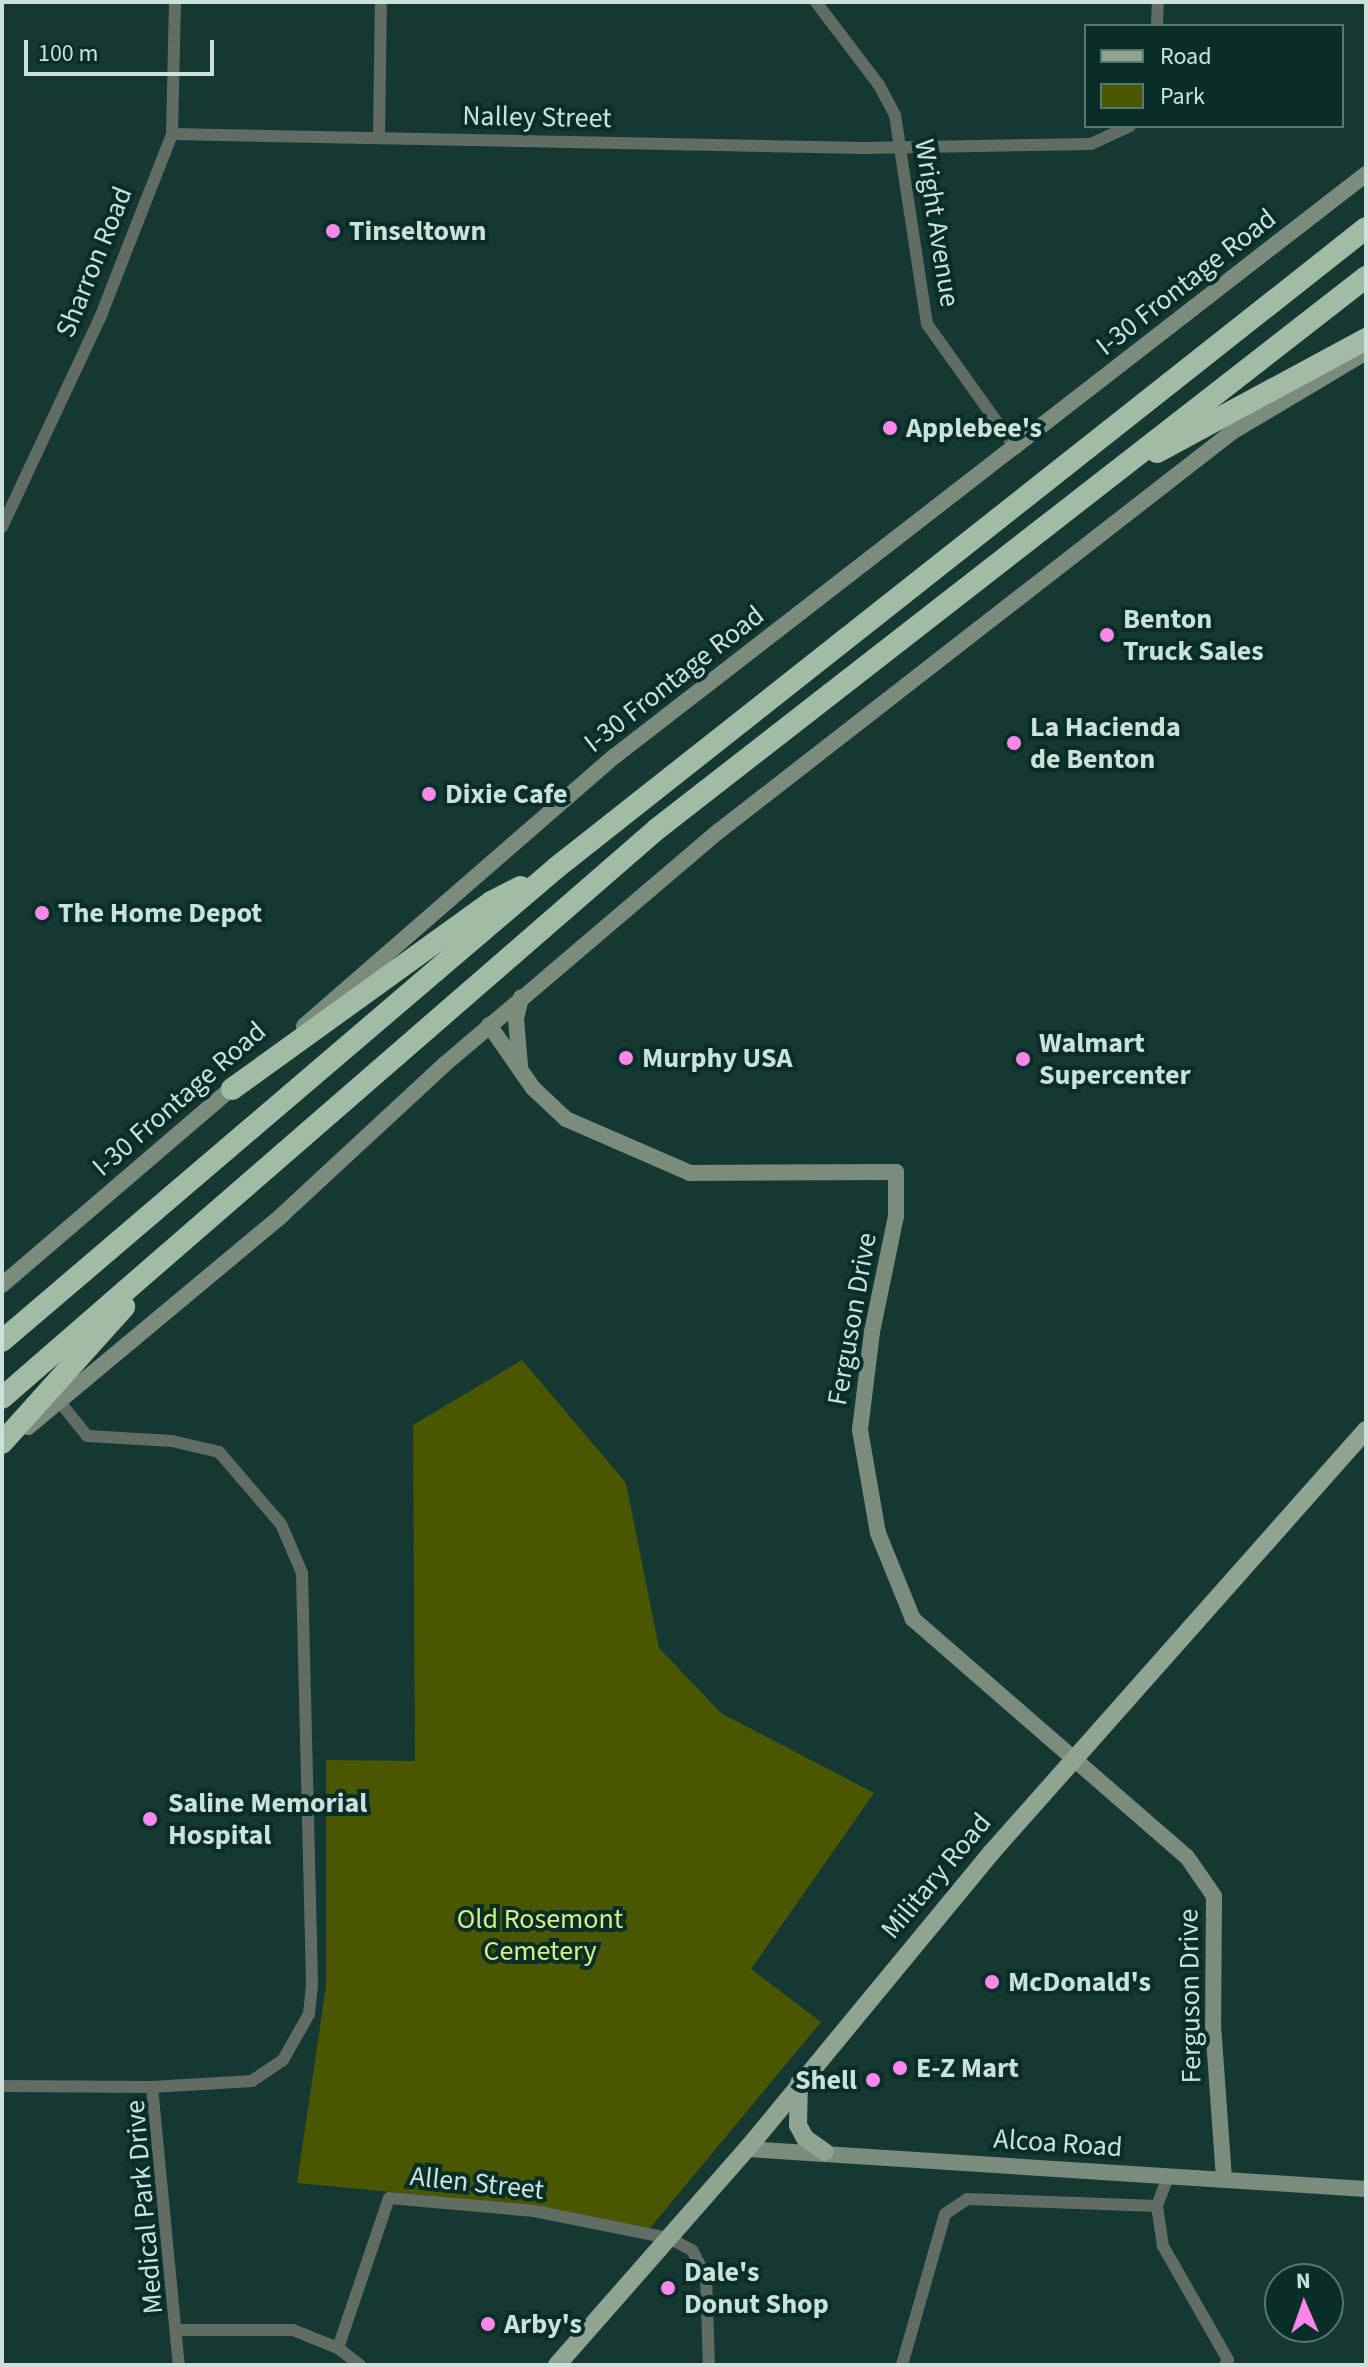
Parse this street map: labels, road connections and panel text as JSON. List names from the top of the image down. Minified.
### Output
{"streets":{"main road":["I-30 Frontage Road","Ferguson Drive","Military Road","Alcoa Road"],"street":["Nalley Street","Wright Avenue","Sharron Road","Allen Street","Medical Park Drive"]},"crossings":[["Nalley Street","Wright Avenue"],["Nalley Street","Sharron Road"],["Wright Avenue","I-30 Frontage Road"],["Ferguson Drive","Military Road"],["Ferguson Drive","Alcoa Road"],["Military Road","Alcoa Road"],["Military Road","Allen Street"]],"parks":["Old Rosemont Cemetery"],"places":["Tinseltown","Applebee's","Benton Truck Sales","La Hacienda de Benton","Dixie Cafe","The Home Depot","Murphy USA","Walmart Supercenter","Saline Memorial Hospital","McDonald's","E-Z Mart","Shell","Dale's Donut Shop","Arby's"],"legend":["Road","Park"],"scale_bar":"100 m","north":"top"}
